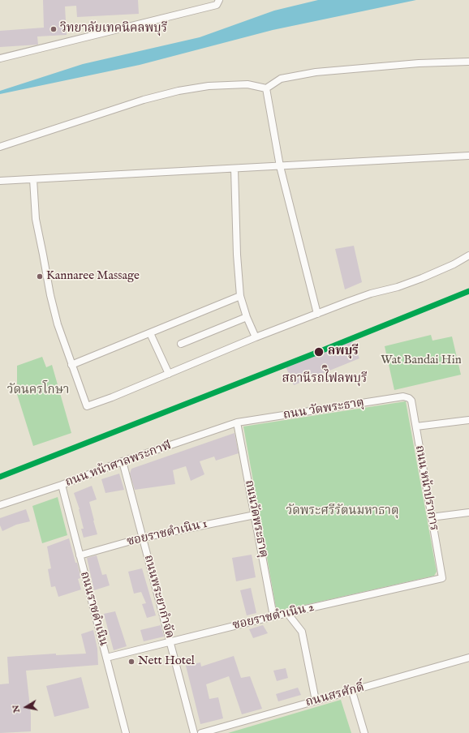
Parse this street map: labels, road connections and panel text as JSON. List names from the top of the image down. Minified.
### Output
{"streets":{"street":["ถนน วัดพระธาตุ","ถนน หน้าศาลพระกาฬ","ถนน หน้าปราการ","ถนนวัดพระธาตุ","ซอยราชดำเนิน 1","ถนนพระยากำจัด","ถนนราชดำเนิน","ซอยราชดำเนิน 2","ถนนสรศักดิ์"]},"crossings":[["ถนน วัดพระธาตุ","ถนน หน้าศาลพระกาฬ"],["ถนน วัดพระธาตุ","ถนน หน้าปราการ"],["ถนน วัดพระธาตุ","ถนนวัดพระธาตุ"],["ถนน หน้าศาลพระกาฬ","ถนนวัดพระธาตุ"],["ถนน หน้าศาลพระกาฬ","ถนนพระยากำจัด"],["ถนน หน้าศาลพระกาฬ","ถนนราชดำเนิน"],["ถนน หน้าปราการ","ซอยราชดำเนิน 2"],["ถนนวัดพระธาตุ","ซอยราชดำเนิน 1"],["ถนนวัดพระธาตุ","ซอยราชดำเนิน 2"],["ซอยราชดำเนิน 1","ถนนพระยากำจัด"],["ซอยราชดำเนิน 1","ถนนราชดำเนิน"],["ถนนพระยากำจัด","ซอยราชดำเนิน 2"],["ถนนราชดำเนิน","ซอยราชดำเนิน 2"]],"parks":["Wat Bandai Hin","วัดนครโกษา","วัดพระศรีรัตนมหาธาตุ"],"places":["วิทยาลัยเทคนิคลพบุรี","Kannaree Massage","ลพบุรี","สถานีรถไฟลพบุรี","Nett Hotel"],"north":"left"}
